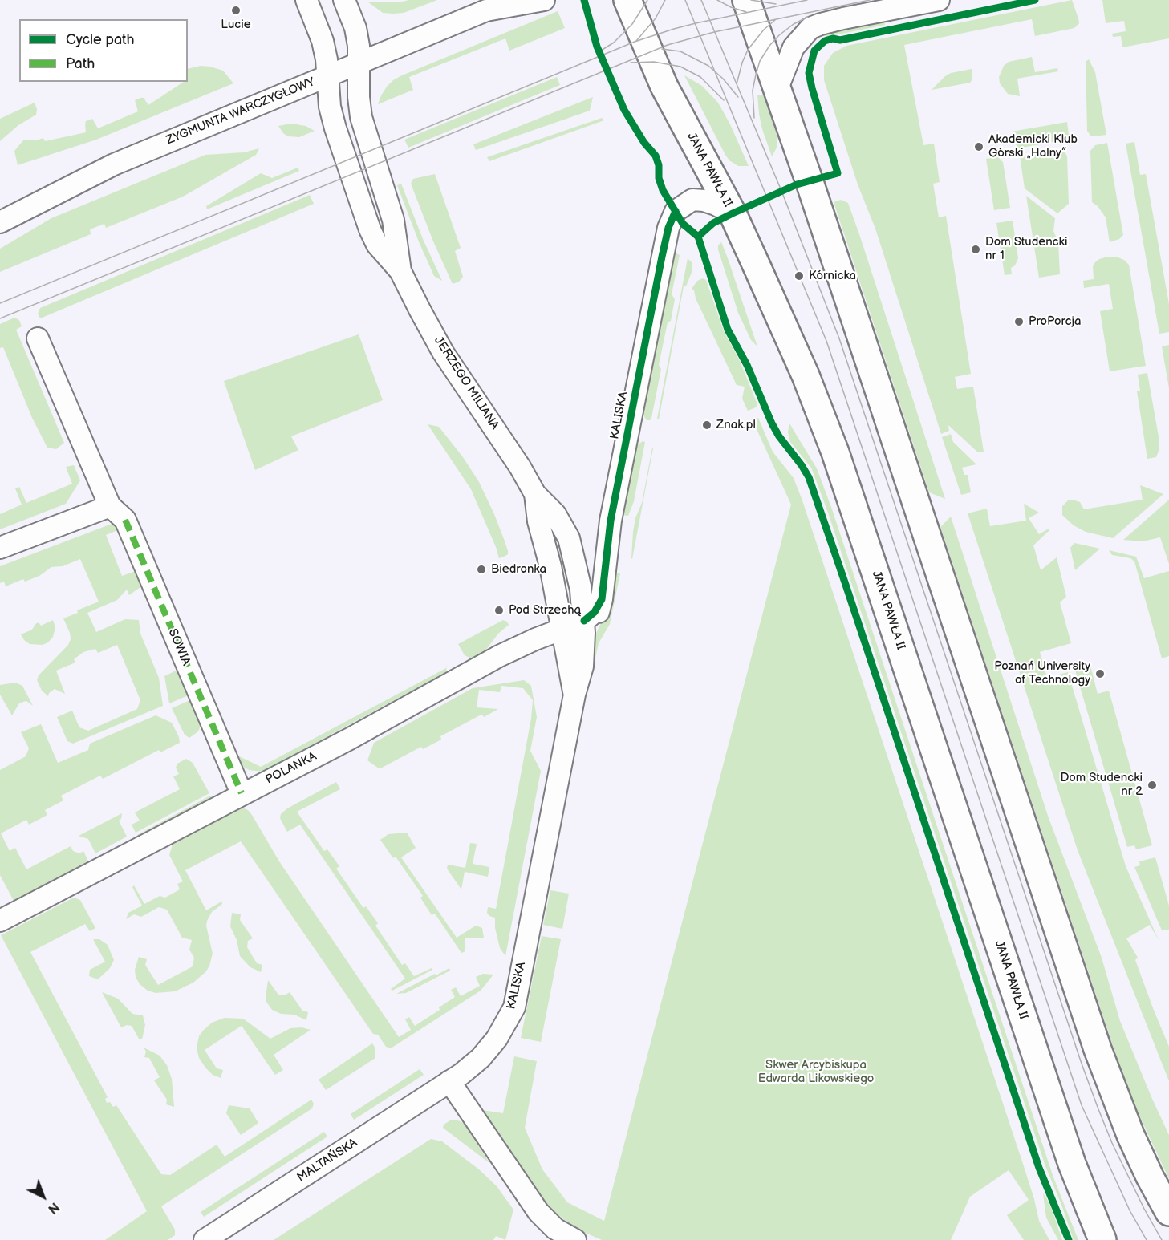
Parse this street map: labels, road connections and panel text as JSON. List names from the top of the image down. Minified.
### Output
{"streets":{"main road":["JANA PAWŁA II"],"street":["ZYGMUNTA WARCZYGŁOWY","JERZEGO MILIANA","KALISKA","SOWIA","POLANKA","MALTAŃSKA"]},"crossings":[["ZYGMUNTA WARCZYGŁOWY","JERZEGO MILIANA"],["JANA PAWŁA II","KALISKA"],["JERZEGO MILIANA","KALISKA"],["JERZEGO MILIANA","POLANKA"],["KALISKA","POLANKA"],["KALISKA","MALTAŃSKA"],["SOWIA","POLANKA"]],"parks":["Skwer Arcybiskupa Edwarda Likowskiego"],"places":["Lucie","Akademicki Klub Górski „Halny”","Dom Studencki nr 1","Kórnicka","ProPorcja","Znak.pl","Biedronka","Pod Strzechą","Poznań University of Technology","Dom Studencki nr 2"],"legend":["Cycle path","Path"],"north":"bottom right"}
